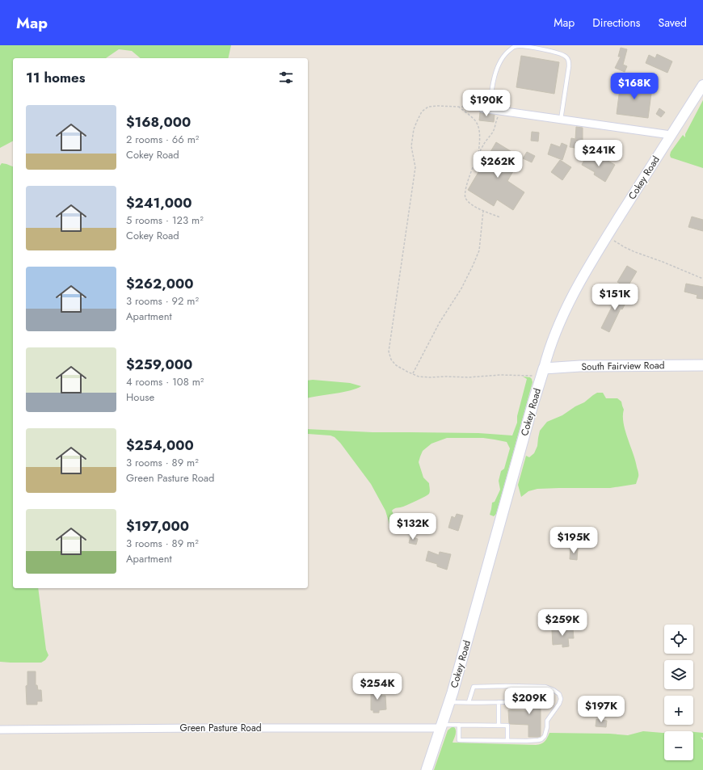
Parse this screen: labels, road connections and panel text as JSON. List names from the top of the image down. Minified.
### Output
{"streets":{"main road":["Cokey Road","South Fairview Road"],"street":["Green Pasture Road"]},"crossings":[["Cokey Road","South Fairview Road"],["Cokey Road","Green Pasture Road"]],"page":{"header":"Map","nav":["Map","Directions","Saved"],"heading":"11 homes","price":["$168K","$190K","$241K","$262K","$151K","$132K","$195K","$259K","$254K","$209K","$197K"],"list":[{"name":"$168,000","note":"2 rooms · 66 m² · Cokey Road"},{"name":"$241,000","note":"5 rooms · 123 m² · Cokey Road"},{"name":"$262,000","note":"3 rooms · 92 m² · Apartment"},{"name":"$259,000","note":"4 rooms · 108 m² · House"},{"name":"$254,000","note":"3 rooms · 89 m² · Green Pasture Road"},{"name":"$197,000","note":"3 rooms · 89 m² · Apartment"}],"map_buttons":["+","−"]}}
